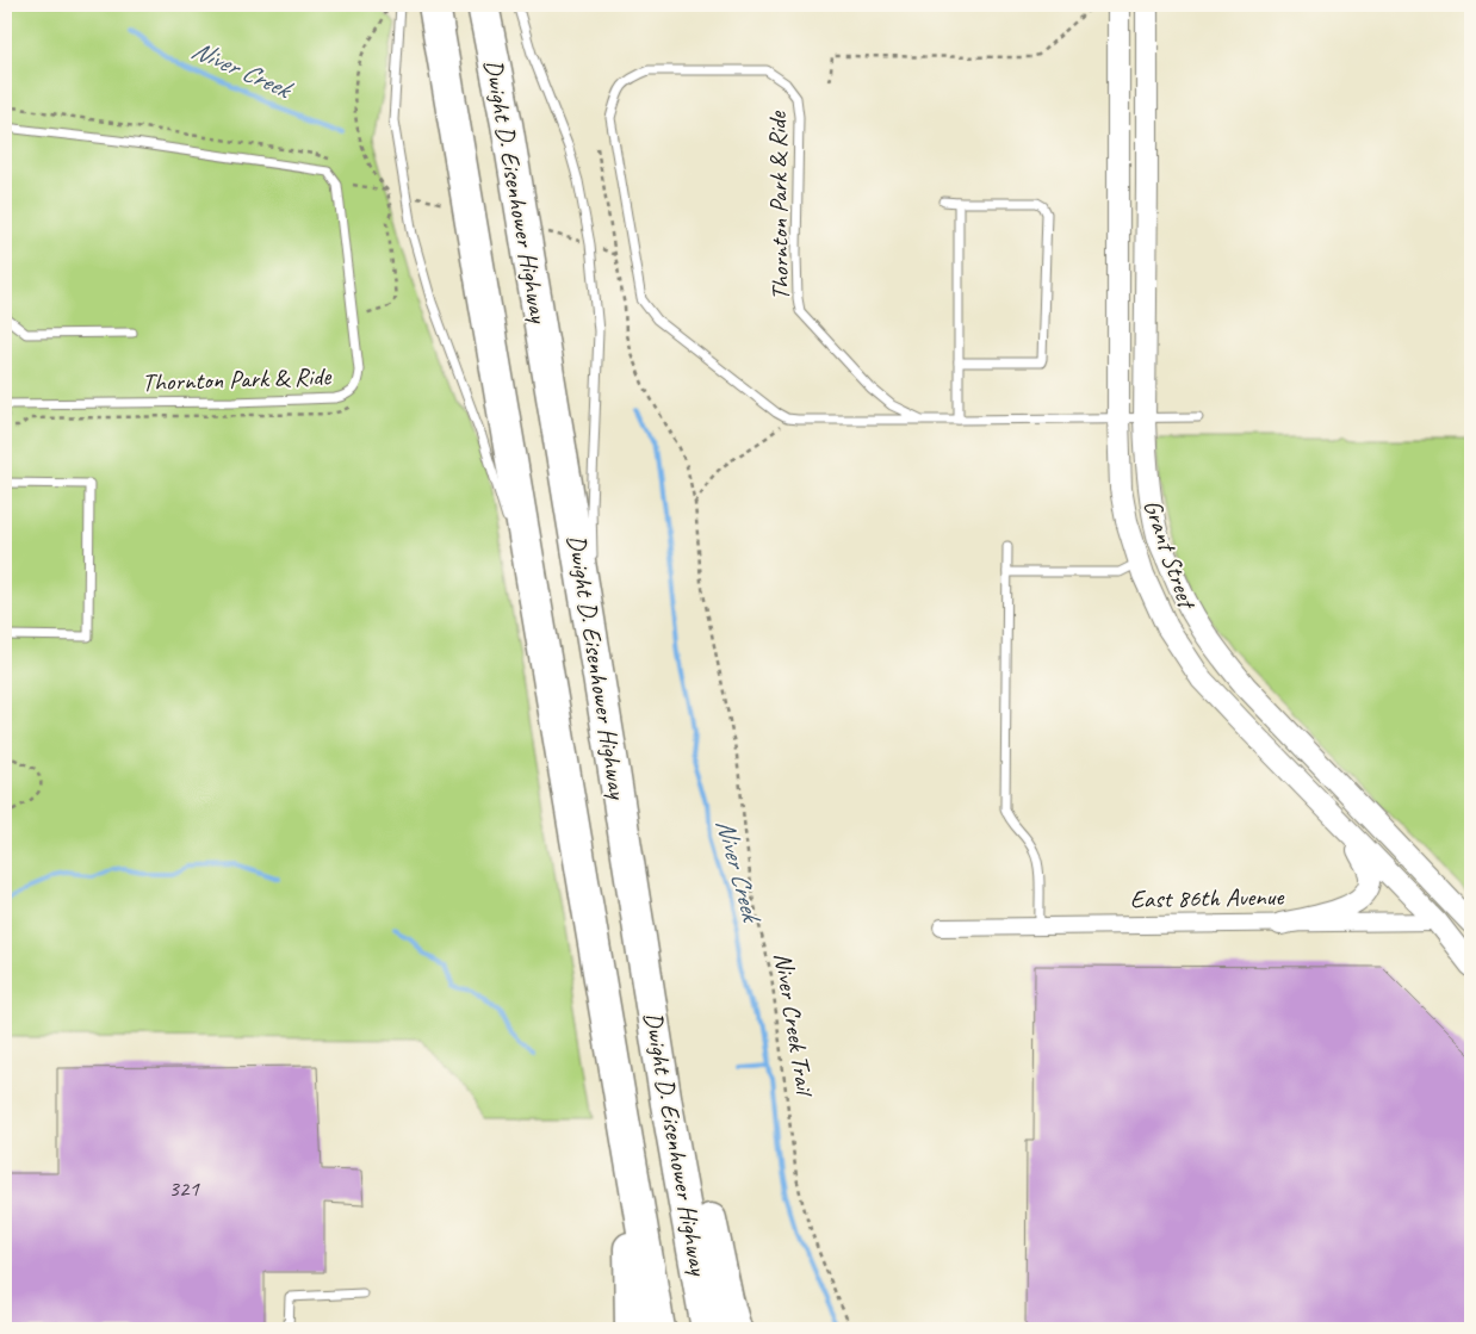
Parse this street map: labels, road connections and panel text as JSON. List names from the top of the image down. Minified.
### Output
{"streets":{"highway":["Dwight D. Eisenhower Highway"],"street":["Grant Street","East 86th Avenue"],"lane":["Thornton Park & Ride"],"path":["Niver Creek Trail"]},"crossings":[["Thornton Park & Ride","Grant Street"],["Grant Street","East 86th Avenue"]],"water":["Niver Creek"],"house_numbers":["321"]}
